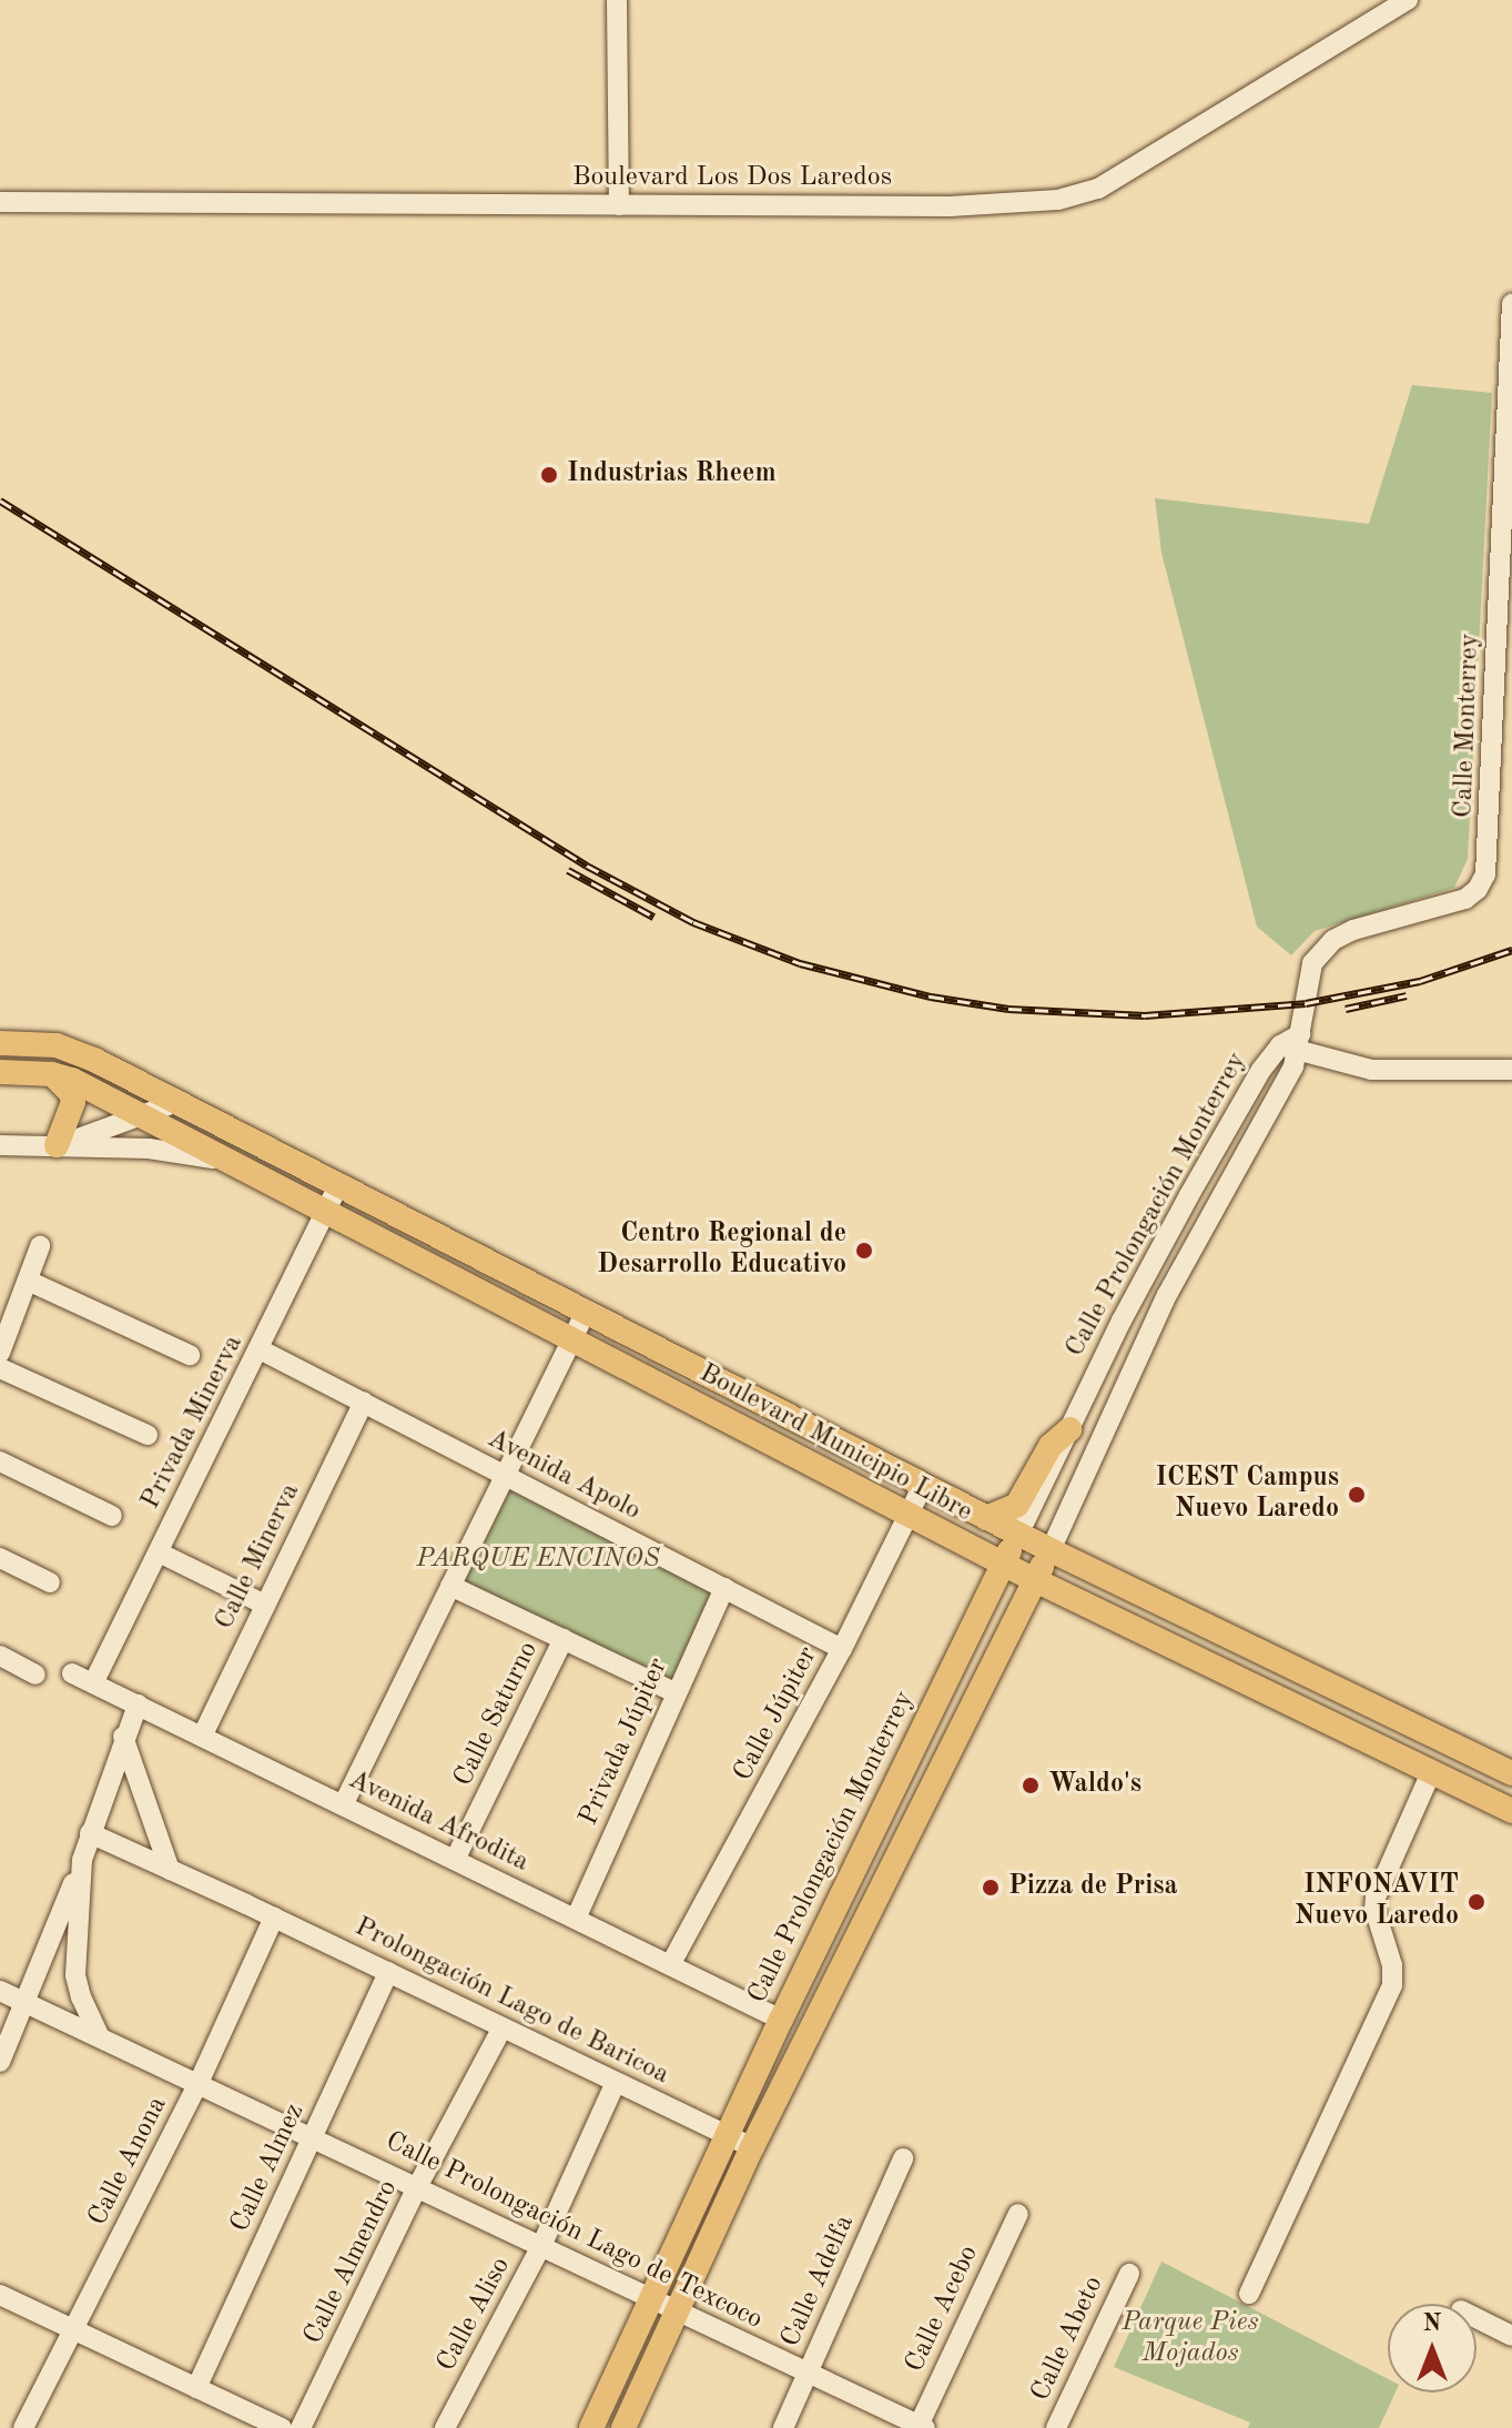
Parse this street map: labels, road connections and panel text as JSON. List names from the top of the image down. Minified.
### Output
{"streets":{"main road":["Calle Prolongación Monterrey","Boulevard Municipio Libre"],"street":["Boulevard Los Dos Laredos","Calle Monterrey","Privada Minerva","Avenida Apolo","Calle Minerva","Calle Saturno","Calle Júpiter","Privada Júpiter","Avenida Afrodita","Prolongación Lago de Baricoa","Calle Anona","Calle Almez","Calle Prolongación Lago de Texcoco","Calle Almendro","Calle Adelfa","Calle Acebo","Calle Aliso","Calle Abeto"]},"crossings":[["Calle Monterrey","Calle Prolongación Monterrey"],["Calle Prolongación Monterrey","Boulevard Municipio Libre"],["Calle Prolongación Monterrey","Avenida Afrodita"],["Calle Prolongación Monterrey","Prolongación Lago de Baricoa"],["Calle Prolongación Monterrey","Calle Prolongación Lago de Texcoco"],["Privada Minerva","Boulevard Municipio Libre"],["Privada Minerva","Avenida Apolo"],["Privada Minerva","Avenida Afrodita"],["Boulevard Municipio Libre","Calle Júpiter"],["Avenida Apolo","Calle Minerva"],["Avenida Apolo","Calle Júpiter"],["Avenida Apolo","Privada Júpiter"],["Calle Minerva","Avenida Afrodita"],["Calle Saturno","Avenida Afrodita"],["Calle Júpiter","Avenida Afrodita"],["Privada Júpiter","Avenida Afrodita"],["Prolongación Lago de Baricoa","Calle Anona"],["Prolongación Lago de Baricoa","Calle Almez"],["Prolongación Lago de Baricoa","Calle Almendro"],["Prolongación Lago de Baricoa","Calle Aliso"],["Calle Anona","Calle Prolongación Lago de Texcoco"],["Calle Almez","Calle Prolongación Lago de Texcoco"],["Calle Prolongación Lago de Texcoco","Calle Almendro"],["Calle Prolongación Lago de Texcoco","Calle Adelfa"],["Calle Prolongación Lago de Texcoco","Calle Acebo"],["Calle Prolongación Lago de Texcoco","Calle Aliso"]],"parks":["PARQUE ENCINOS","Parque Pies Mojados"],"places":["Industrias Rheem","Centro Regional de Desarrollo Educativo","ICEST Campus Nuevo Laredo","Waldo's","Pizza de Prisa","INFONAVIT Nuevo Laredo"],"north":"top"}
